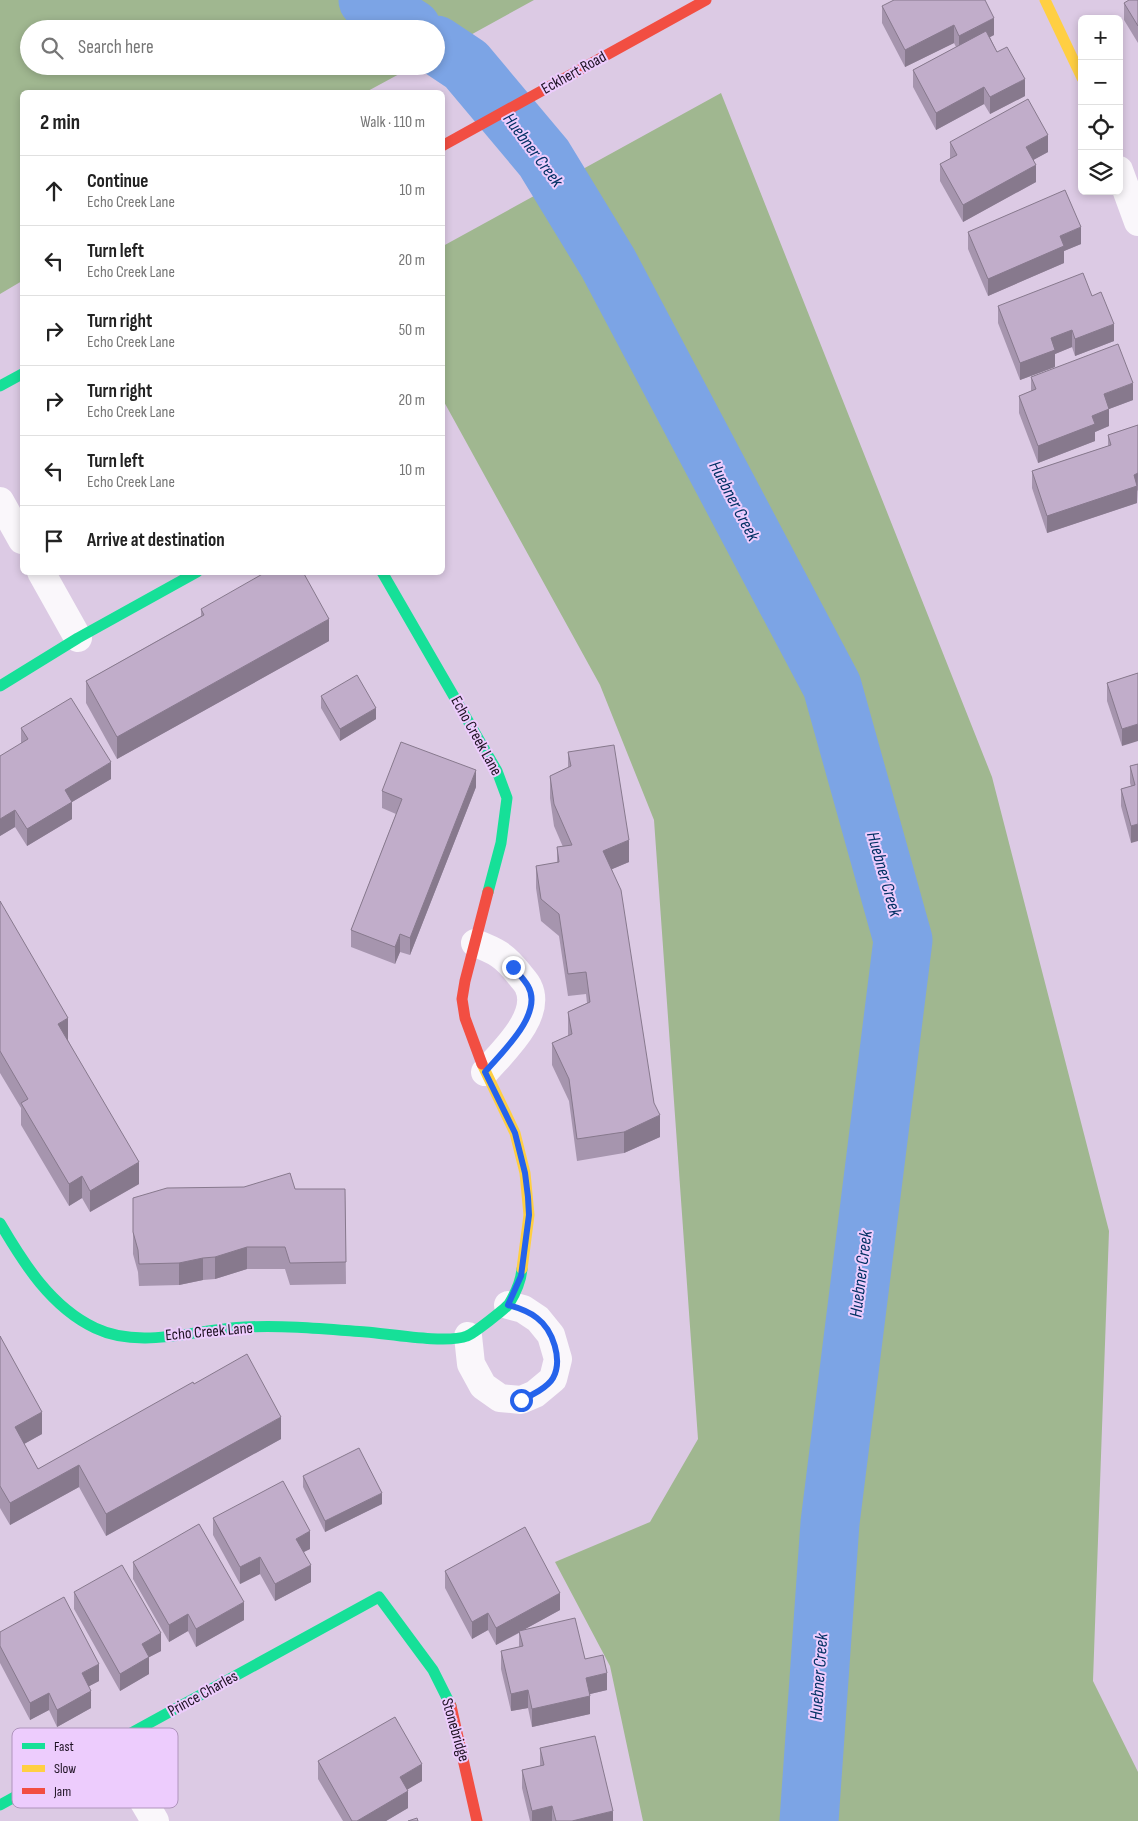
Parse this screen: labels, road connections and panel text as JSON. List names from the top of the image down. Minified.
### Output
{"streets":{"street":["Eckhert Road","Echo Creek Lane","Prince Charles","Stonebridge"]},"crossings":[["Prince Charles","Stonebridge"]],"water":["Huebner Creek"],"legend":["Fast","Slow","Jam"],"page":{"map_buttons":["+","−"],"search":"Search here","heading":["2 min","Walk · 110 m"],"list":[["Continue","Echo Creek Lane","10 m"],["Turn left","Echo Creek Lane","20 m"],["Turn right","Echo Creek Lane","50 m"],["Turn right","Echo Creek Lane","20 m"],["Turn left","Echo Creek Lane","10 m"],"Arrive at destination"]}}
